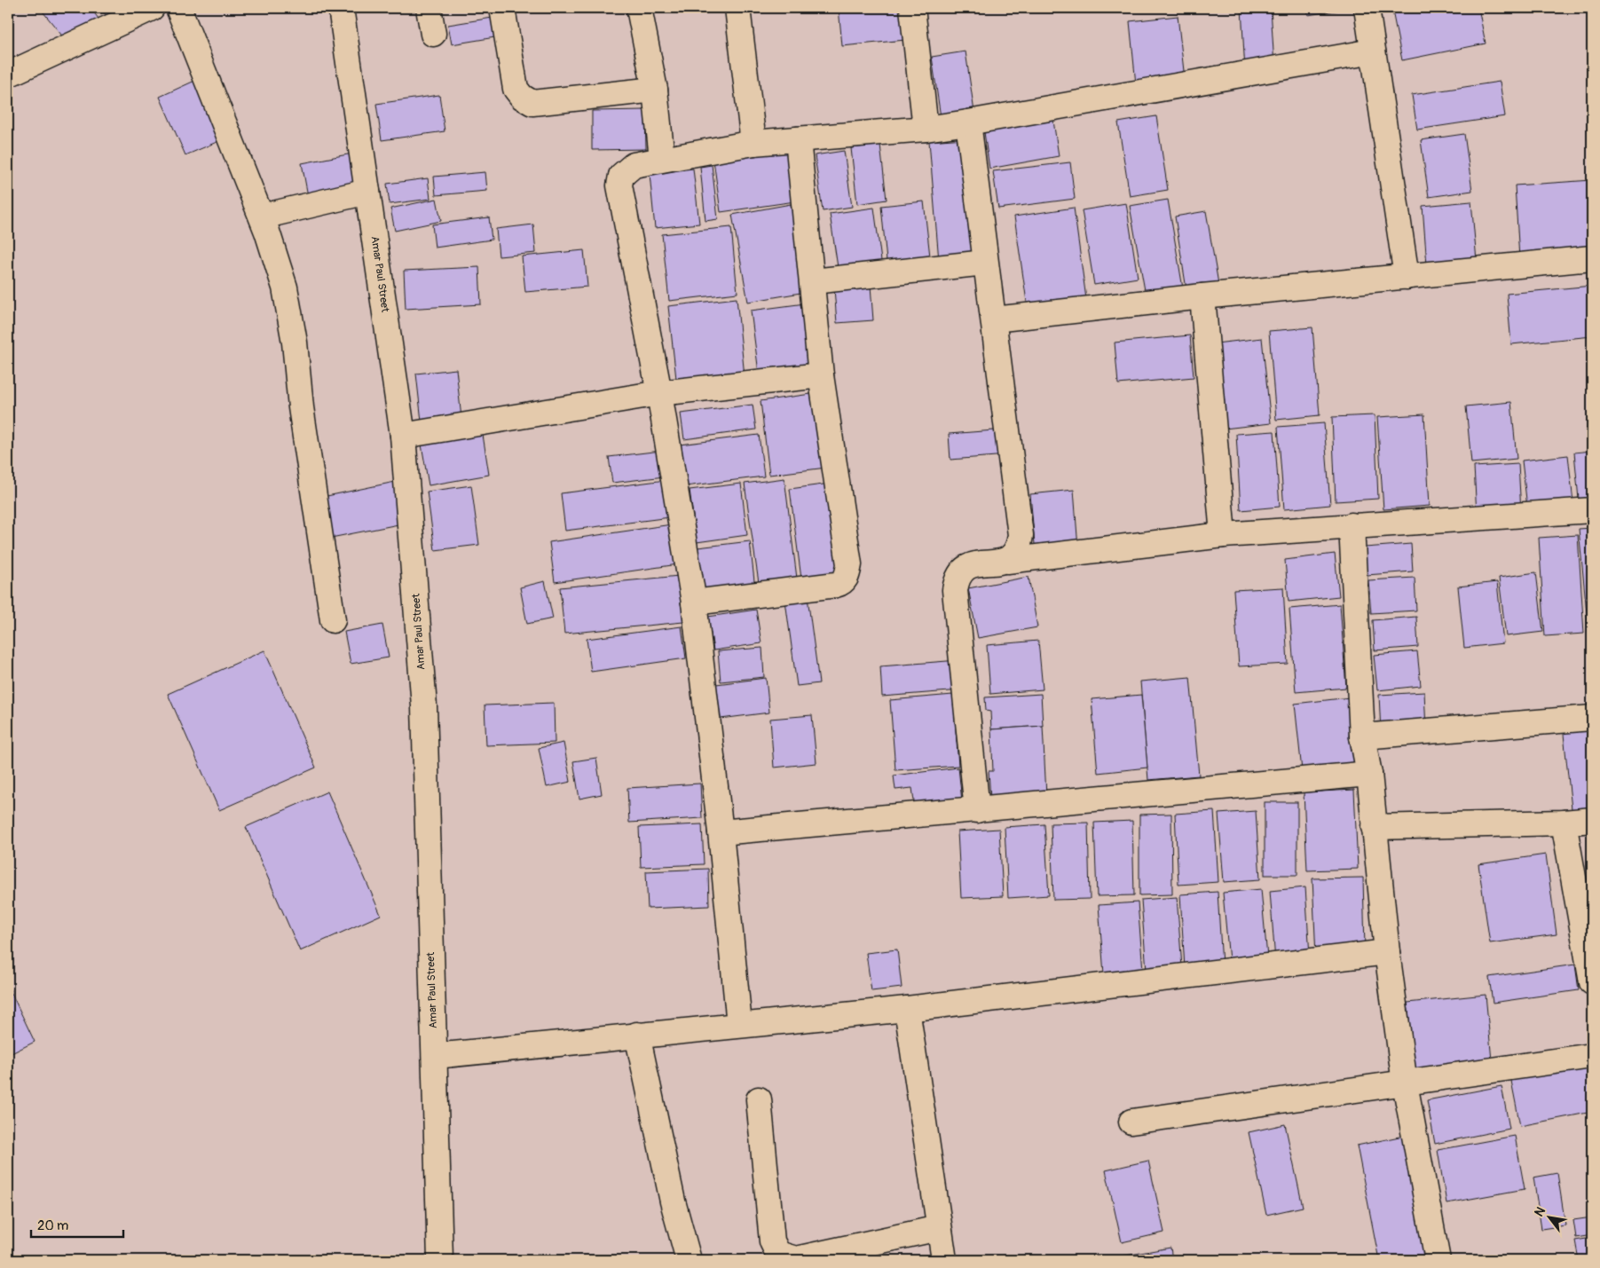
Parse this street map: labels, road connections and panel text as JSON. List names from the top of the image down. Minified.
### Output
{"streets":{"street":["Amar Paul Street"]},"scale_bar":"20 m","north":"top left"}
